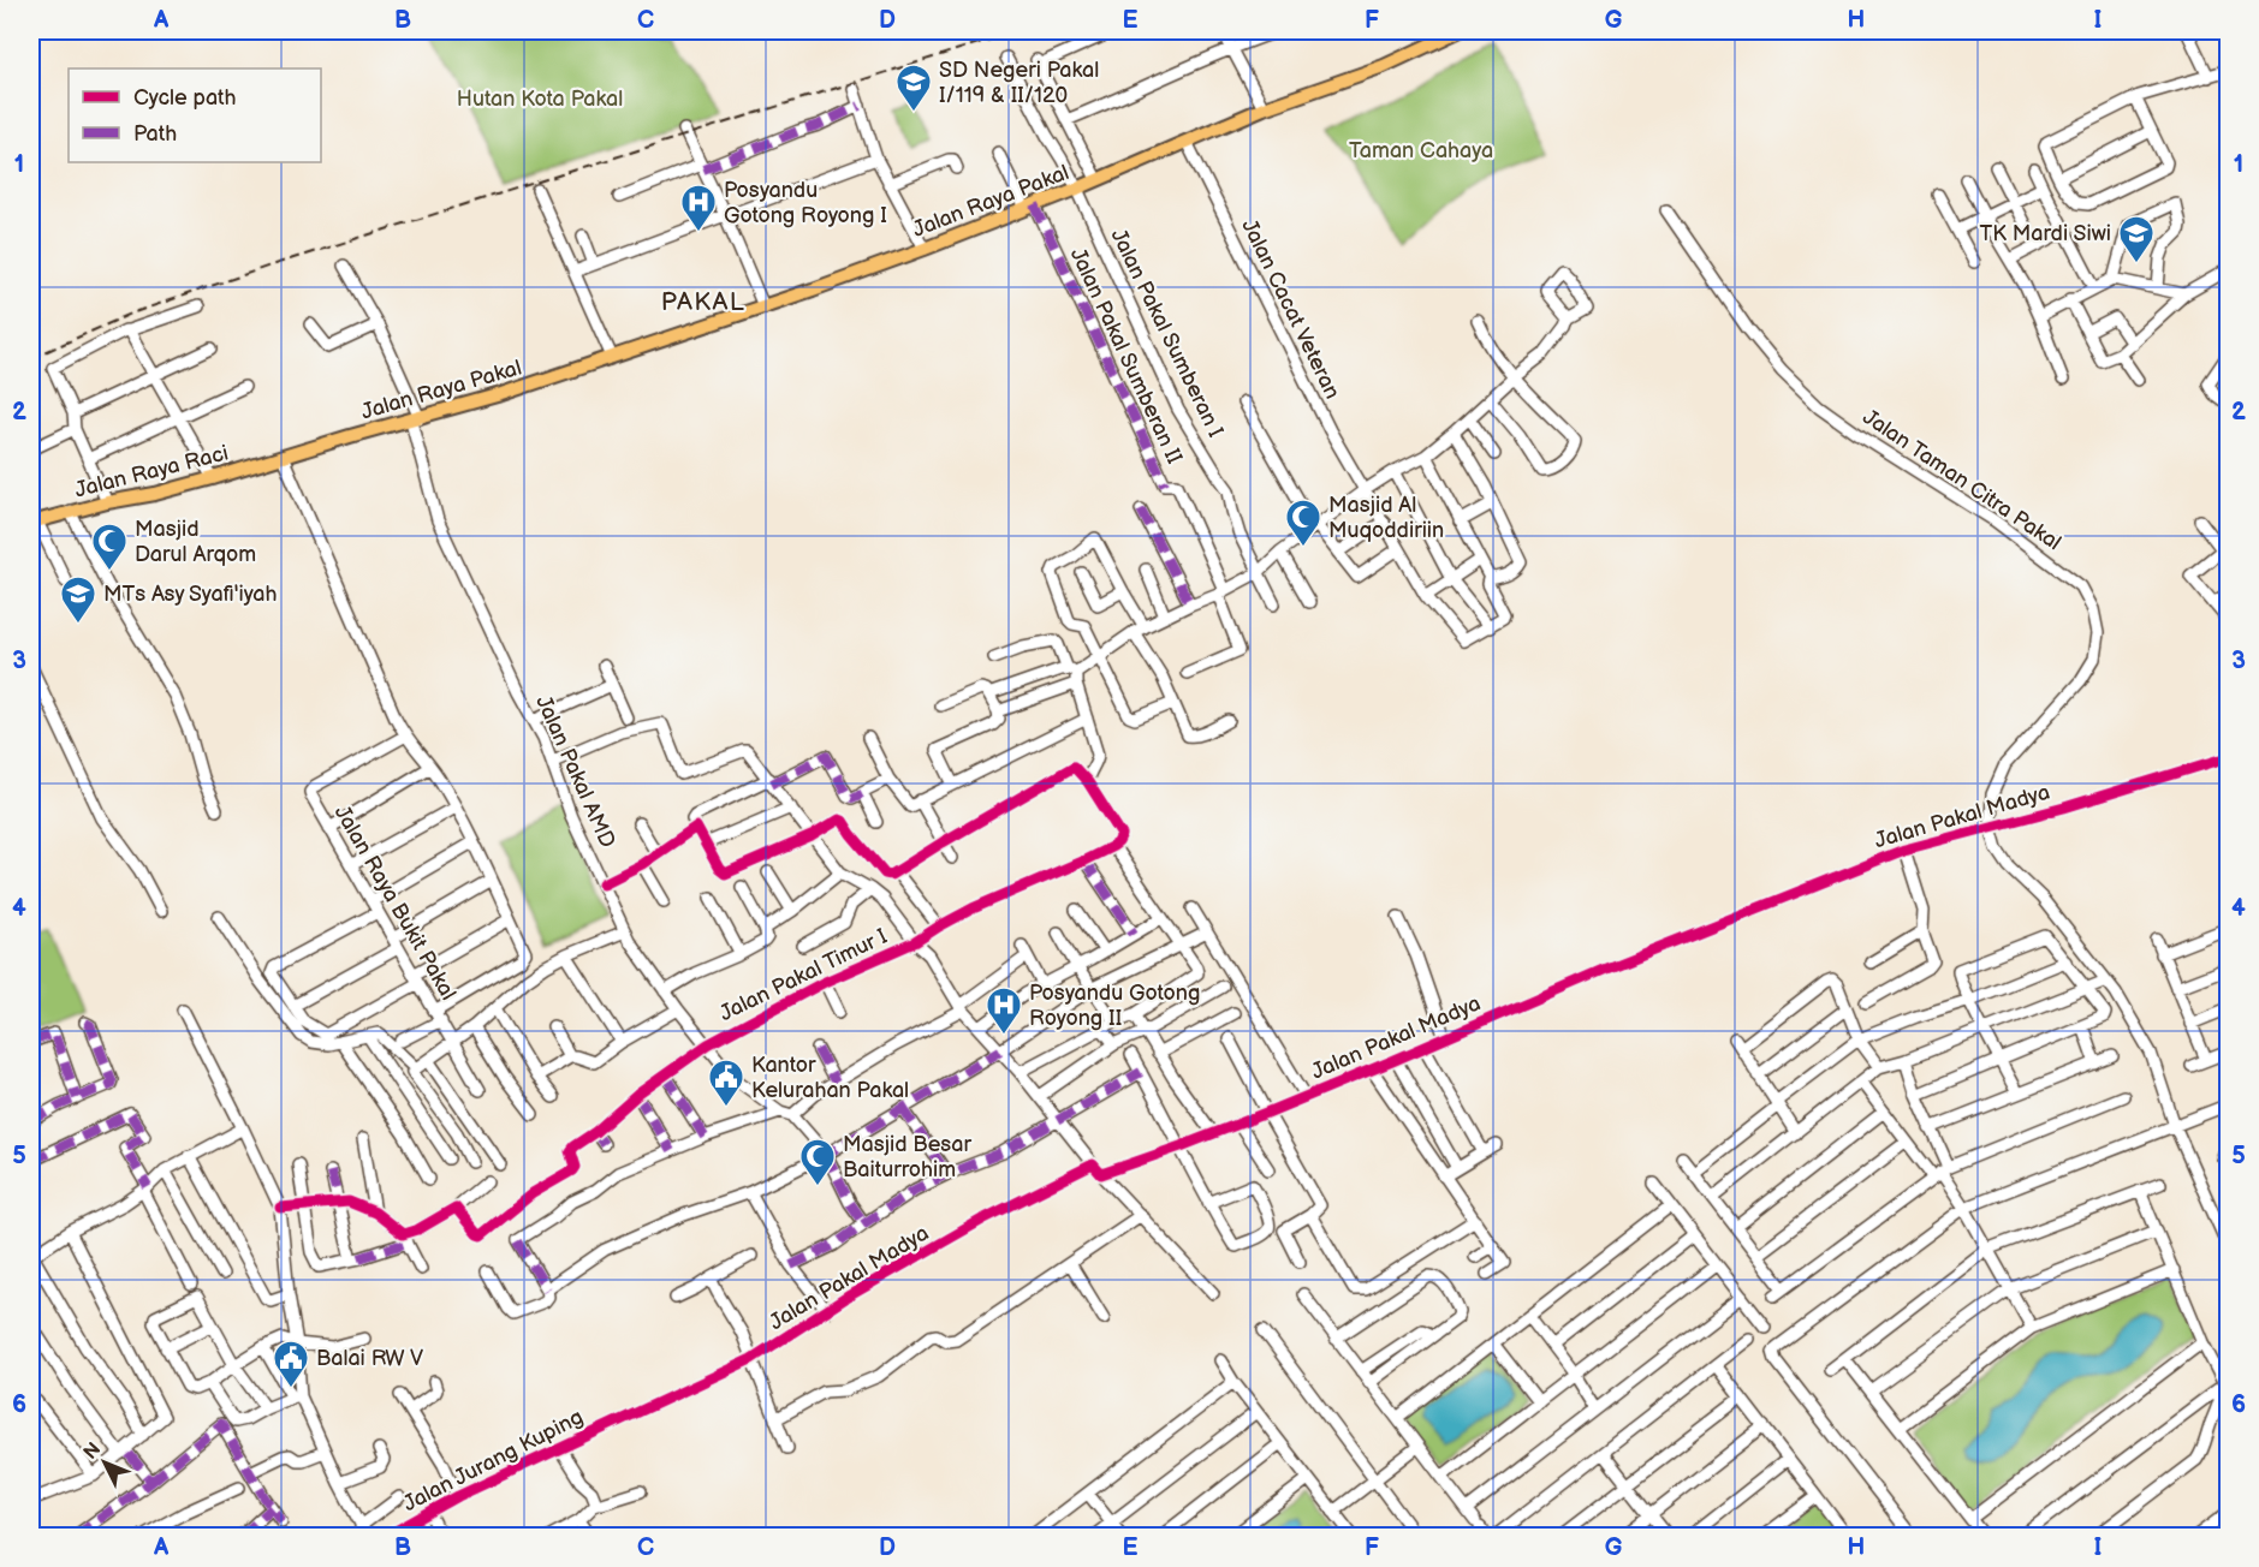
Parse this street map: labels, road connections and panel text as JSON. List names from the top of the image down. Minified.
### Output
{"streets":{"main road":["Jalan Raya Pakal","Jalan Raya Raci"],"street":["Jalan Cacat Veteran","Jalan Pakal Sumberan I","Jalan Pakal Sumberan II","Jalan Taman Citra Pakal","Jalan Pakal AMD","Jalan Pakal Madya","Jalan Raya Bukit Pakal","Jalan Pakal Timur I","Jalan Jurang Kuping"]},"crossings":[["Jalan Raya Pakal","Jalan Cacat Veteran"],["Jalan Raya Pakal","Jalan Pakal Sumberan I"],["Jalan Raya Pakal","Jalan Pakal Sumberan II"],["Jalan Raya Pakal","Jalan Raya Raci"],["Jalan Raya Pakal","Jalan Pakal AMD"],["Jalan Taman Citra Pakal","Jalan Pakal Madya"],["Jalan Pakal AMD","Jalan Pakal Timur I"],["Jalan Pakal Madya","Jalan Jurang Kuping"]],"districts":["PAKAL"],"parks":["Hutan Kota Pakal","Taman Cahaya"],"places":{"school or university":["SD Negeri Pakal I/119 & II/120","TK Mardi Siwi","MTs Asy Syafi'iyah"],"hospital":["Posyandu Gotong Royong I","Posyandu Gotong Royong II"],"mosque":["Masjid Al Muqoddiriin","Masjid Darul Arqom","Masjid Besar Baiturrohim"],"public building":["Kantor Kelurahan Pakal","Balai RW V"]},"legend":["Cycle path","Path"],"north":"top left","grid":{"columns":["A","B","C","D","E","F","G","H","I"],"rows":["1","2","3","4","5","6"]}}
